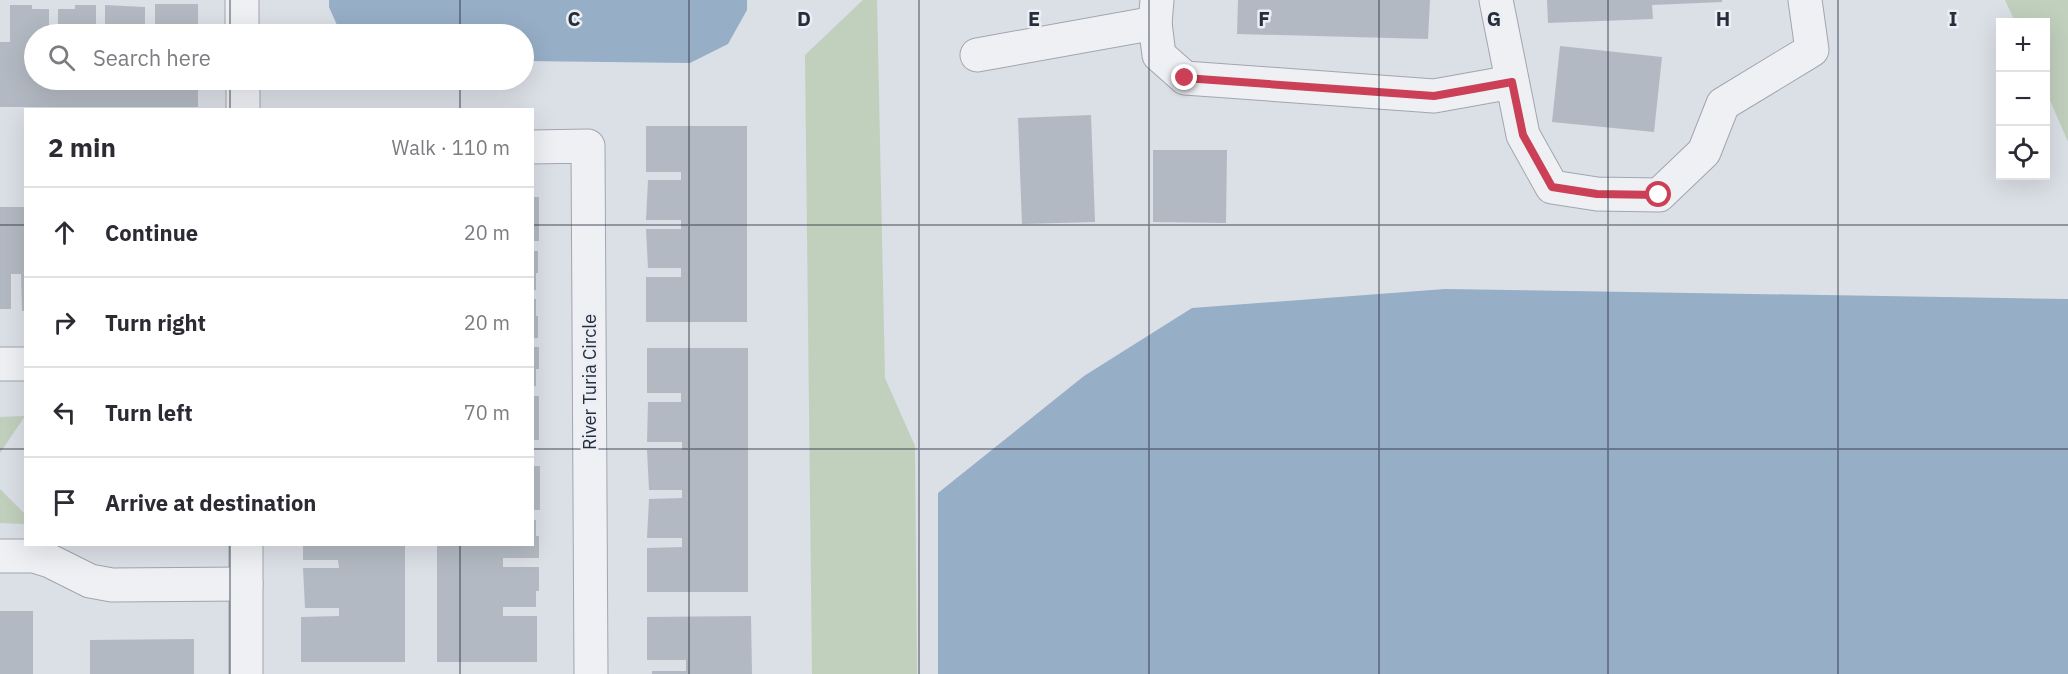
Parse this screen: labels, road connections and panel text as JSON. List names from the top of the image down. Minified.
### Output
{"streets":{"street":["River Turia Circle"]},"page":{"map_buttons":["+","−"],"search":"Search here","heading":["2 min","Walk · 110 m"],"list":[["Continue","20 m"],["Turn right","20 m"],["Turn left","70 m"],"Arrive at destination"]},"grid":{"columns":["C","D","E","F","G","H","I"]}}
